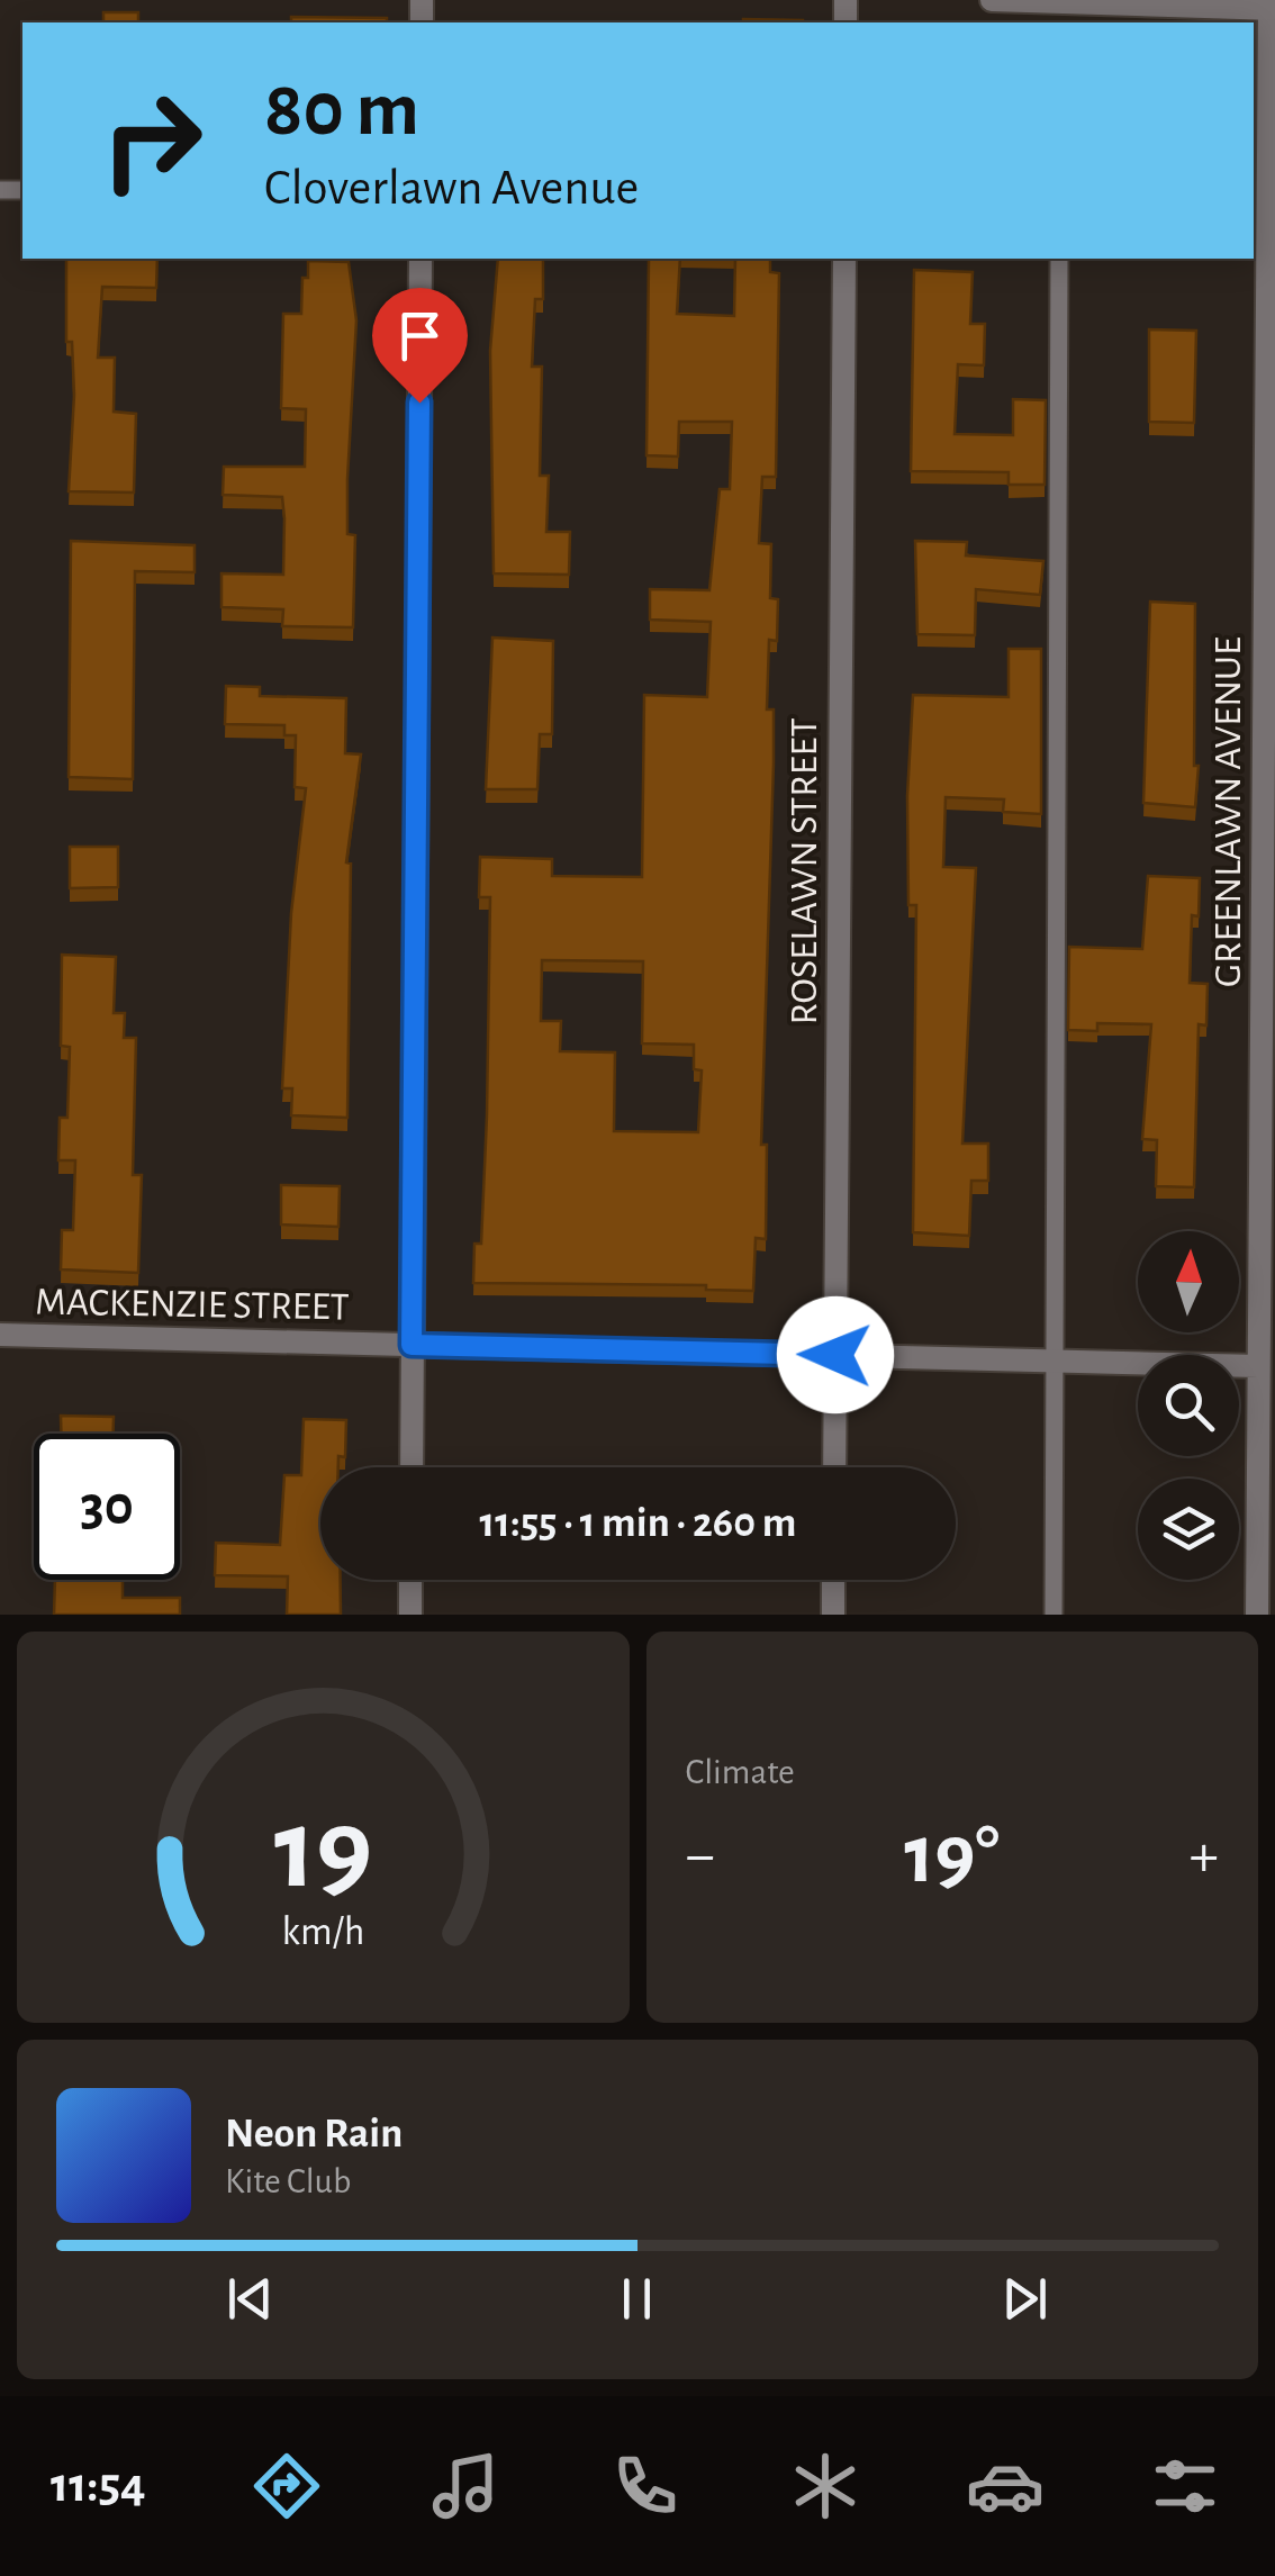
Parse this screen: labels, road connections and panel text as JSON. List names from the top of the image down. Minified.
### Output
{"streets":{"street":["GREENLAWN AVENUE","ROSELAWN STREET","MACKENZIE STREET"]},"crossings":[["GREENLAWN AVENUE","MACKENZIE STREET"],["ROSELAWN STREET","MACKENZIE STREET"]],"north":"top","page":{"turn":["80 m","Cloverlawn Avenue"],"limit":"30","trip":"11:55 · 1 min · 260 m","tile":"Climate","heat":["−","19°","+"],"song":["Neon Rain","Kite Club"],"tabs":"11:54","gauge":["19","km/h"]}}
